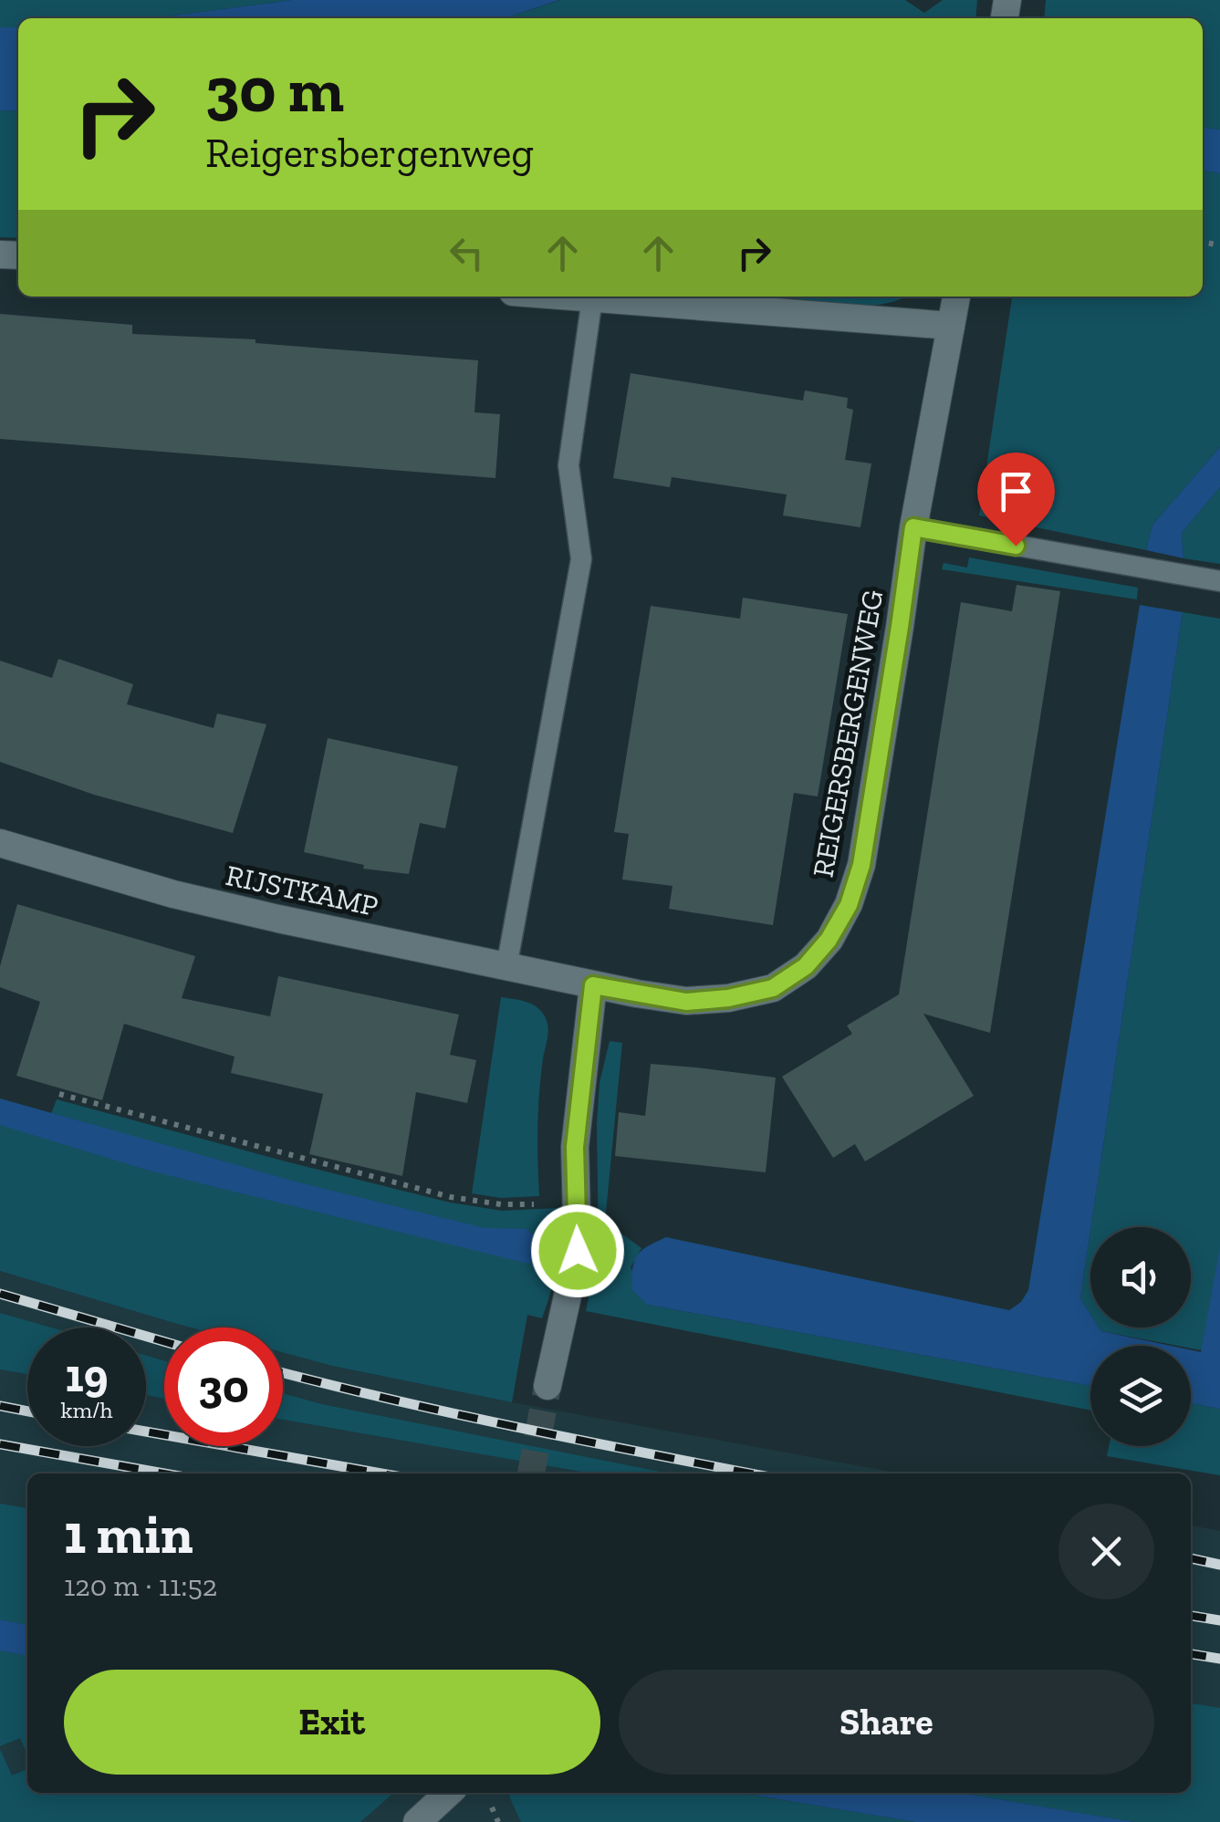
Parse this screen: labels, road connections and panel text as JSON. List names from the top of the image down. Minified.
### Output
{"streets":{"street":["REIGERSBERGENWEG","RIJSTKAMP"]},"crossings":[["REIGERSBERGENWEG","RIJSTKAMP"]],"page":{"turn":["30 m","Reigersbergenweg"],"speed":"19 km/h","limit":"30","heading":["1 min","120 m · 11:52"],"buttons":["Exit","Share"]}}
